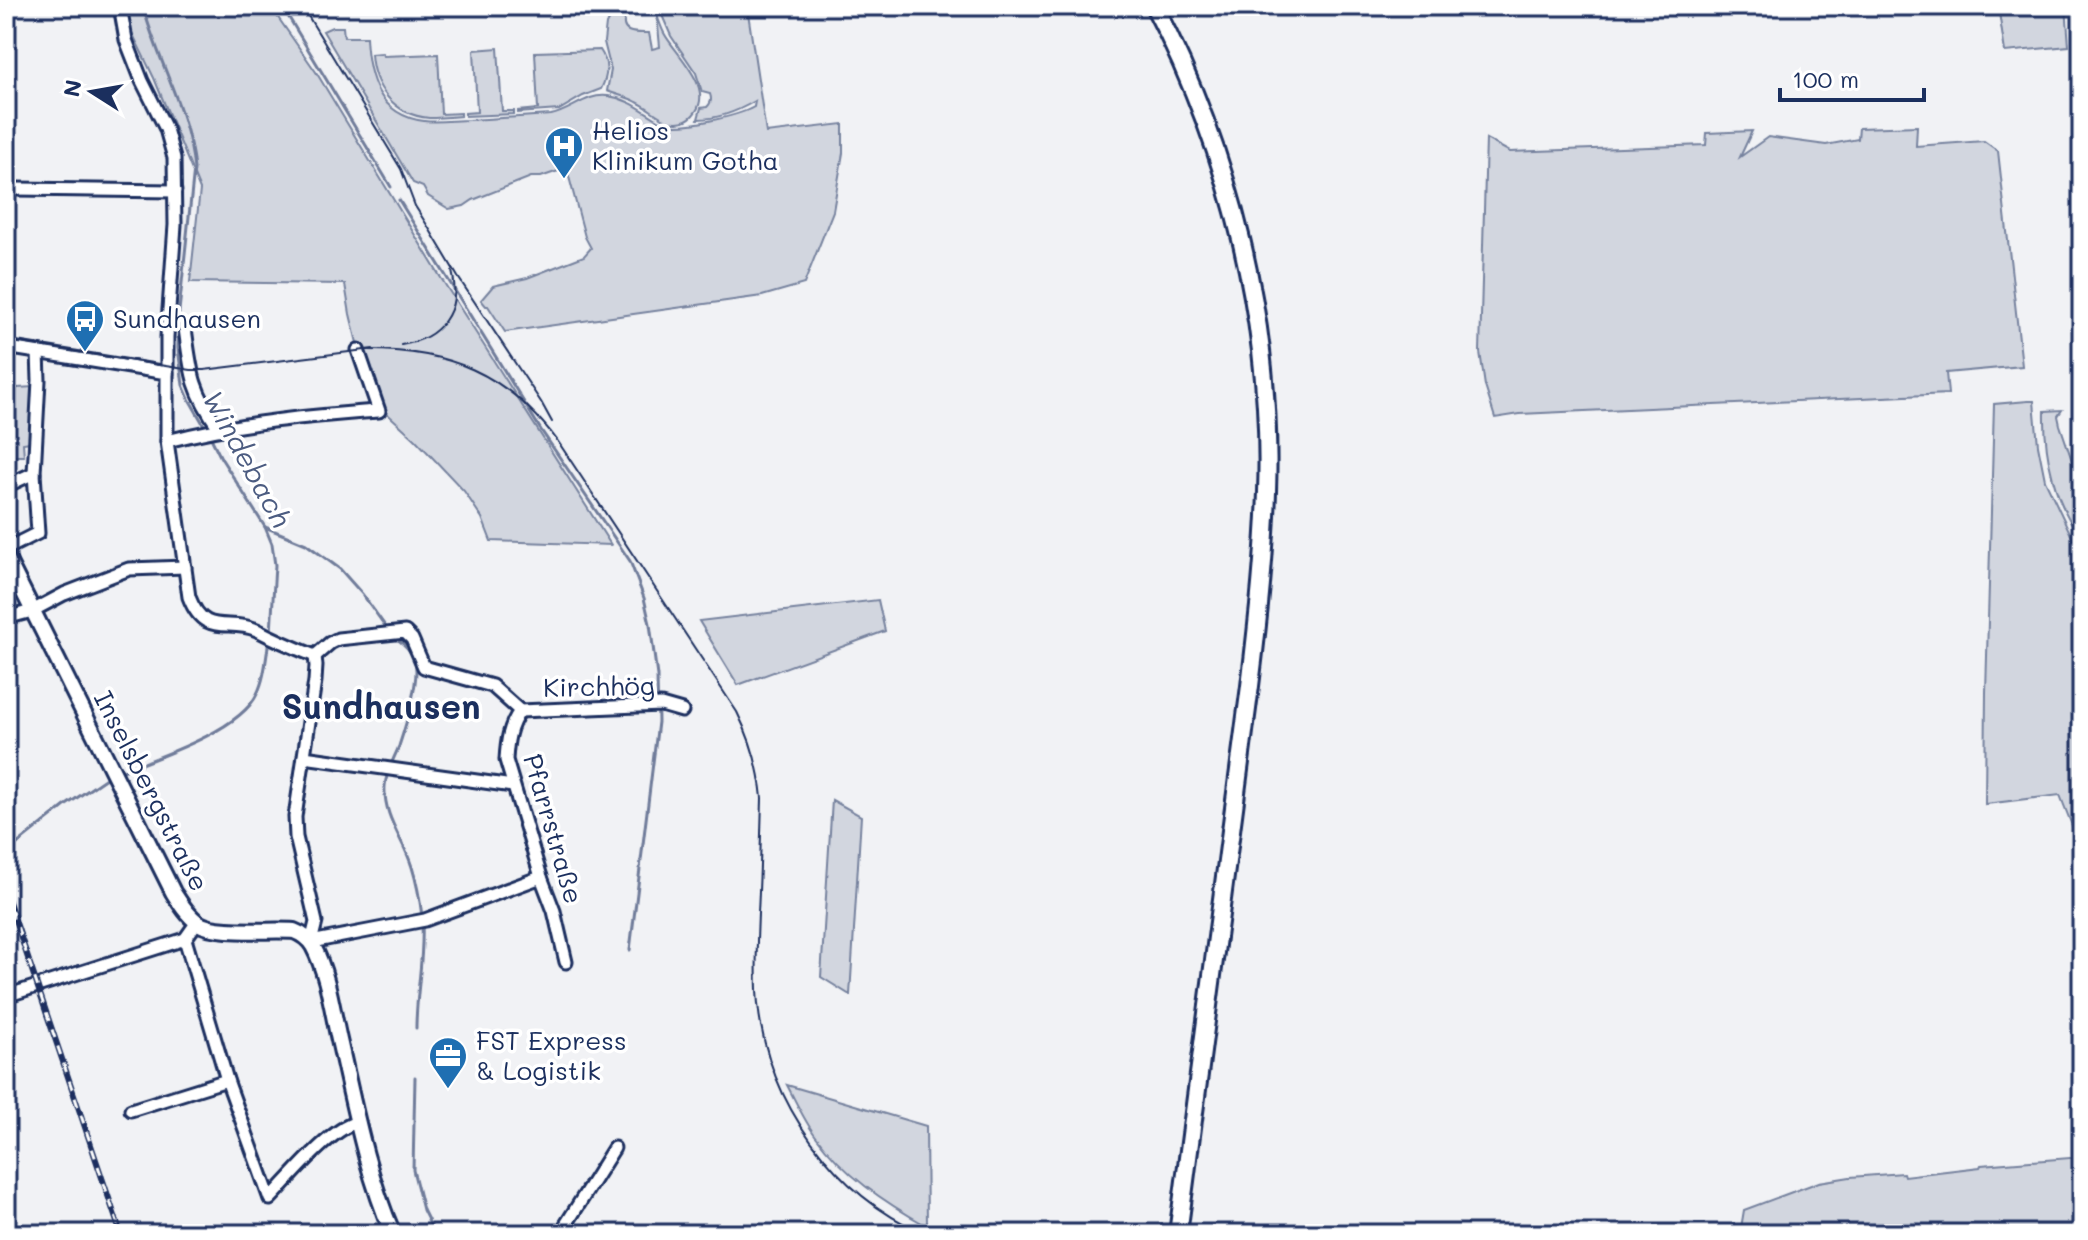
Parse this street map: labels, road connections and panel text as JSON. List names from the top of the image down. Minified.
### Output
{"streets":{"street":["Kirchhög","Inselsbergstraße","Pfarrstraße"]},"crossings":[["Kirchhög","Pfarrstraße"]],"districts":["Sundhausen"],"water":["Windebach"],"places":{"hospital":["Helios Klinikum Gotha"],"bus stop":["Sundhausen"],"office":["FST Express & Logistik"]},"scale_bar":"100 m","north":"left"}
